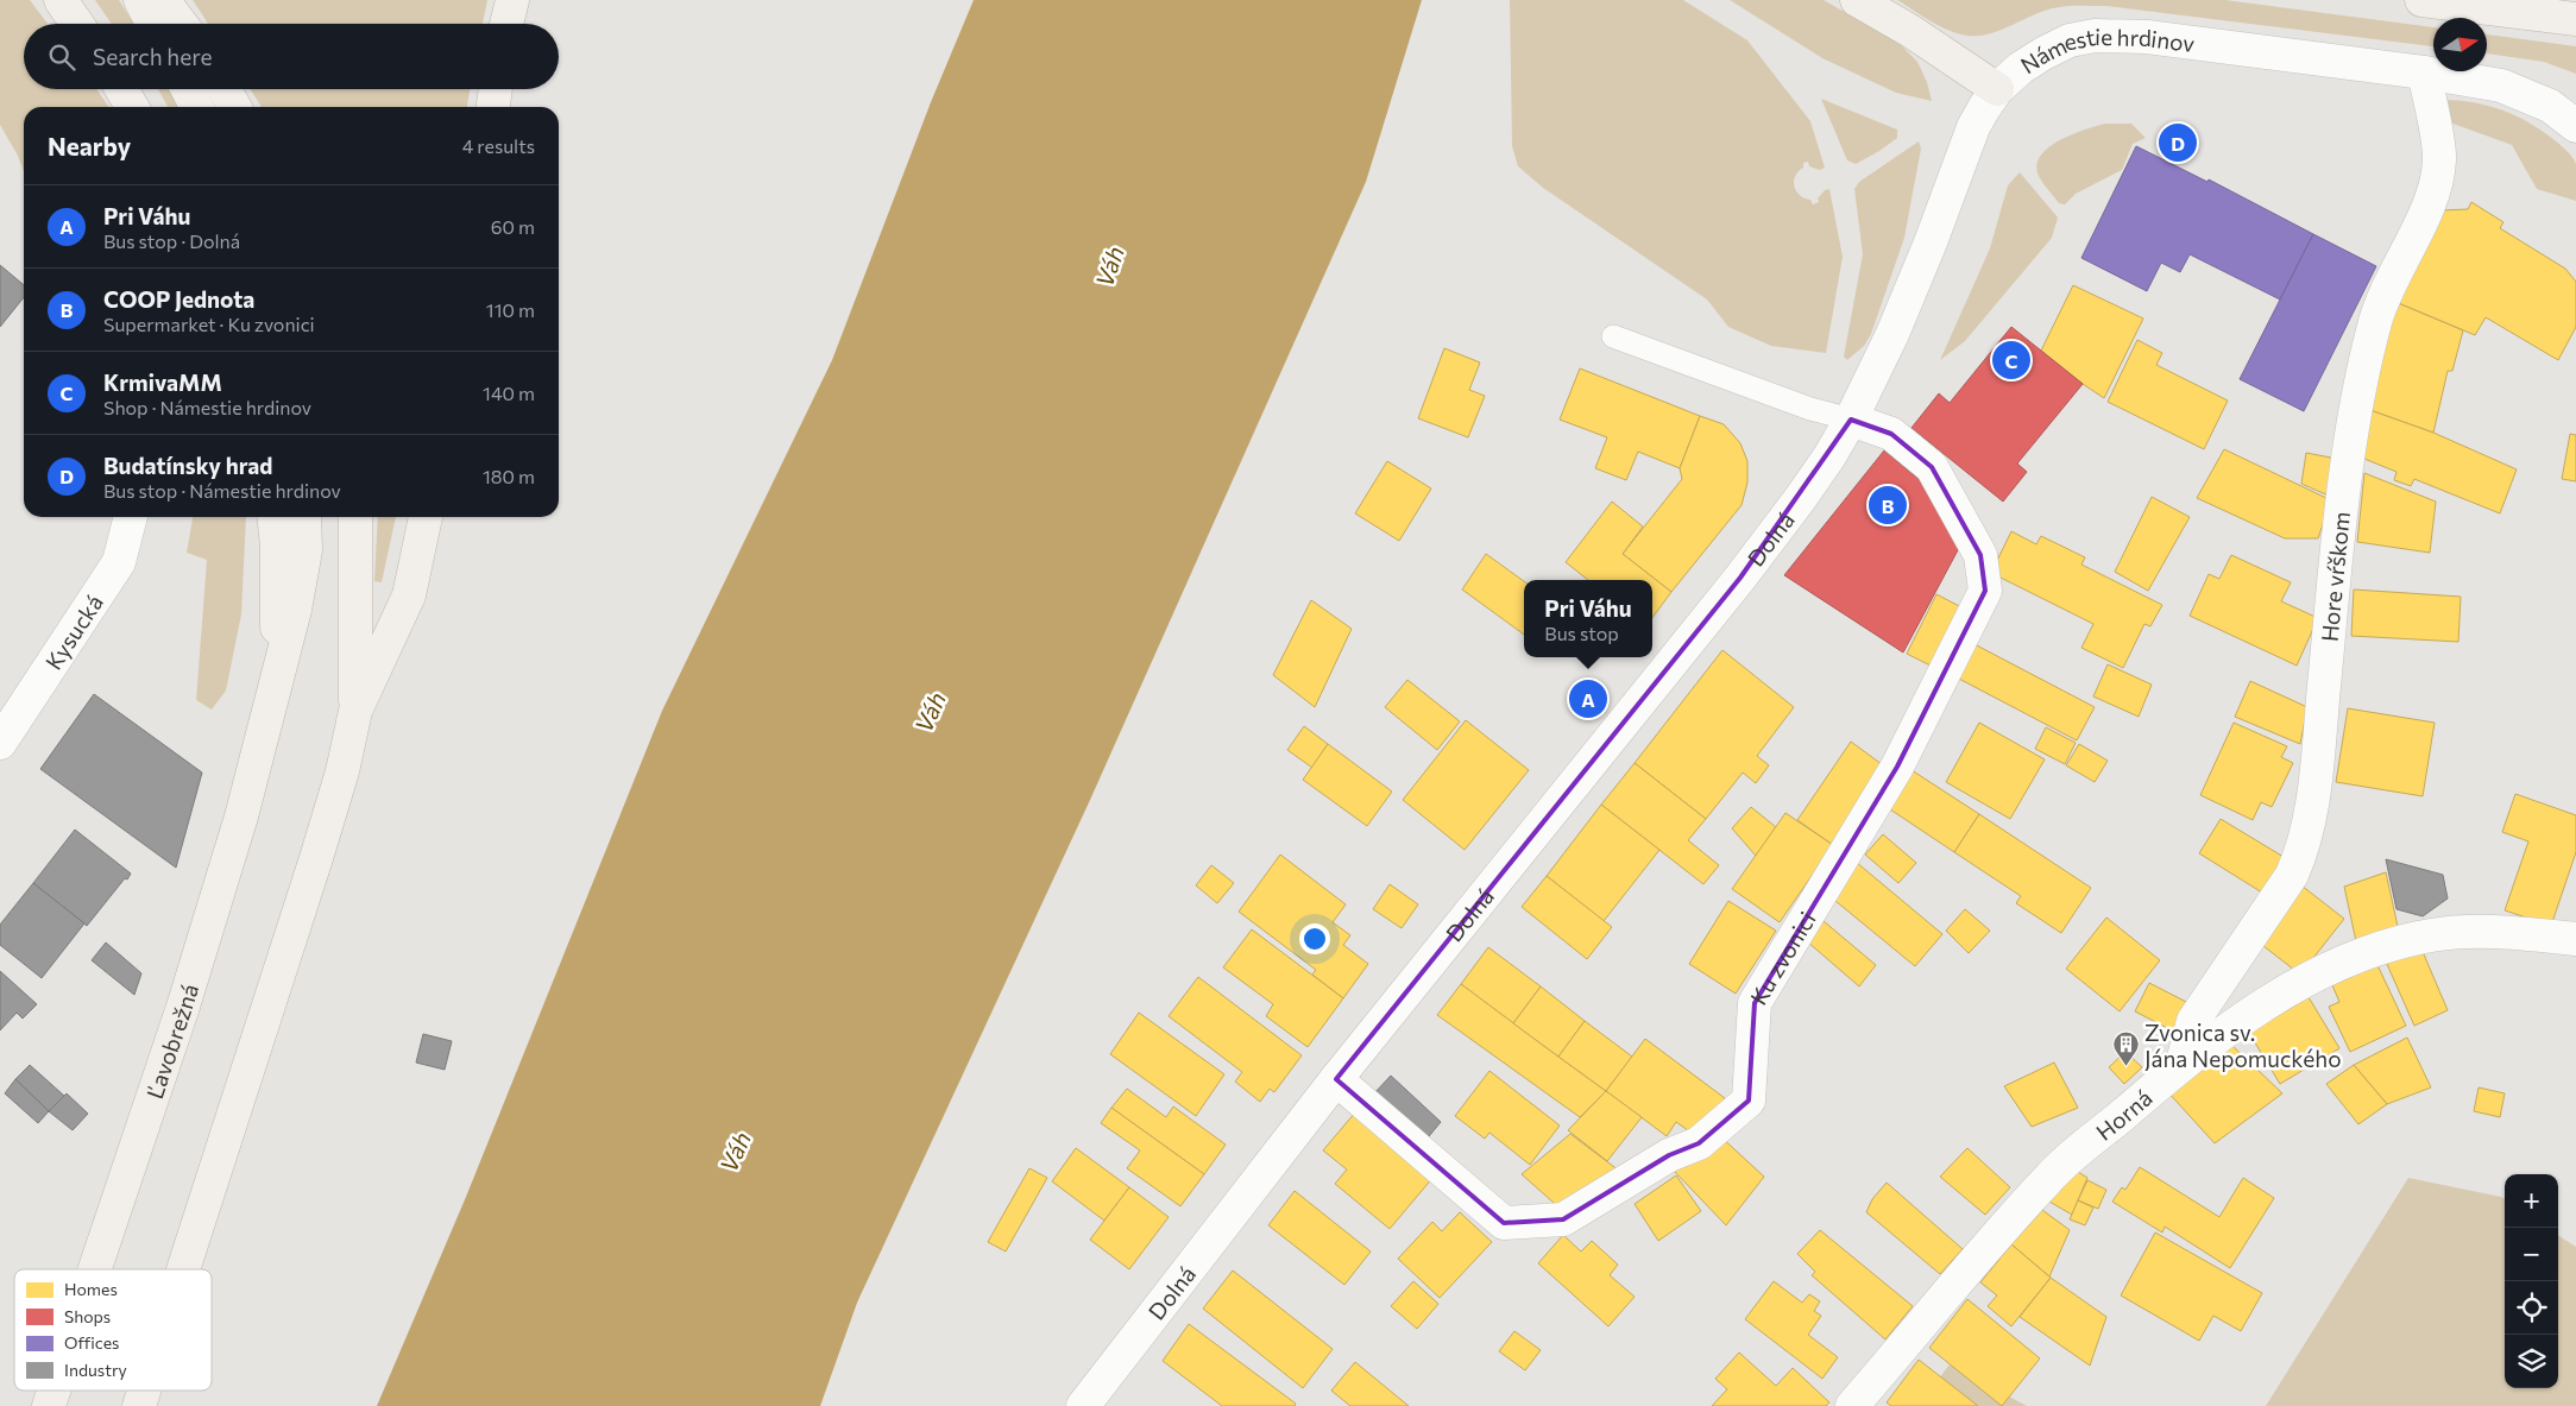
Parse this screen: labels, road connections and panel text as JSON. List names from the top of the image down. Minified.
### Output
{"streets":{"main road":["Ľavobrežná"],"street":["Námestie hrdinov","Dolná","Hore vŕškom","Kysucká","Ku zvonici","Horná"]},"crossings":[["Námestie hrdinov","Dolná"],["Námestie hrdinov","Hore vŕškom"],["Námestie hrdinov","Ku zvonici"],["Dolná","Ku zvonici"],["Hore vŕškom","Horná"]],"water":["Váh"],"places":{"building":["Zvonica sv. Jána Nepomuckého"]},"legend":["Homes","Shops","Offices","Industry"],"north":"right","page":{"search":"Search here","heading":["Nearby","4 results"],"pins":["D","C","B","A"],"list":[{"mark":"A","name":"Pri Váhu","note":"Bus stop · Dolná","value":"60 m"},{"mark":"B","name":"COOP Jednota","note":"Supermarket · Ku zvonici","value":"110 m"},{"mark":"C","name":"KrmivaMM","note":"Shop · Námestie hrdinov","value":"140 m"},{"mark":"D","name":"Budatínsky hrad","note":"Bus stop · Námestie hrdinov","value":"180 m"}],"popup":["Pri Váhu","Bus stop"],"map_buttons":["+","−"]}}
